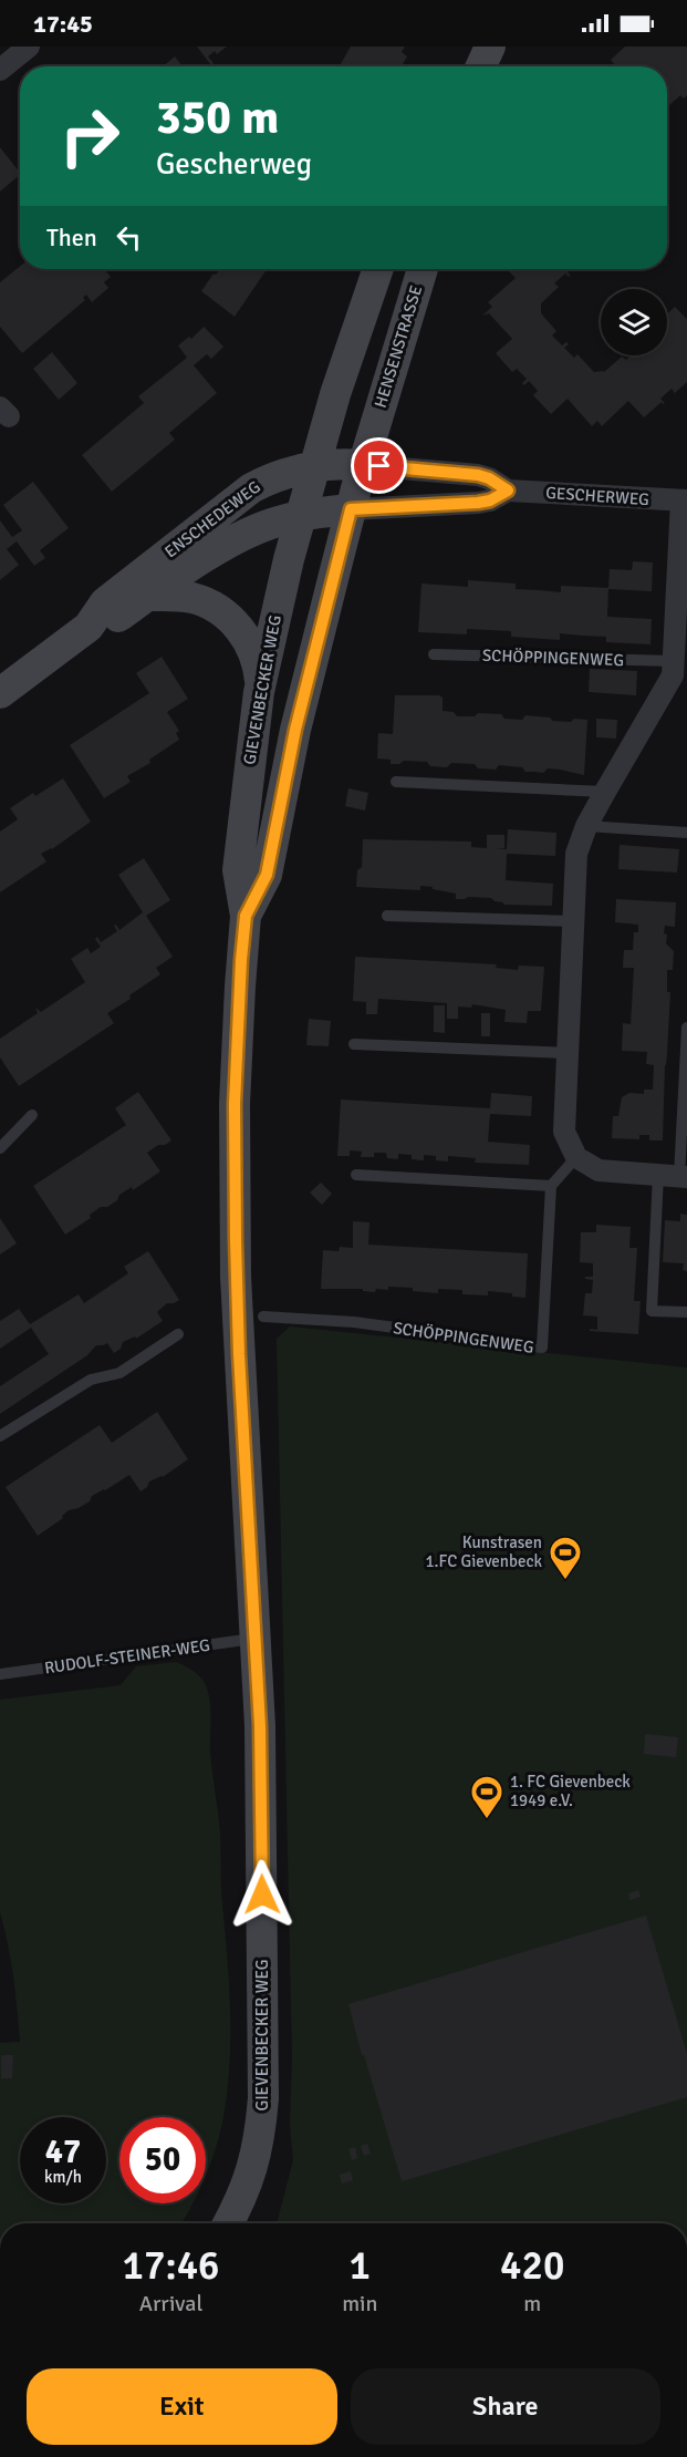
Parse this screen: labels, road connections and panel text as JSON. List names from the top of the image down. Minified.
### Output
{"streets":{"main road":["HENSENSTRASSE","ENSCHEDEWEG","GIEVENBECKER WEG"],"street":["GESCHERWEG"],"lane":["SCHÖPPINGENWEG","RUDOLF-STEINER-WEG"]},"crossings":[["HENSENSTRASSE","GESCHERWEG"],["HENSENSTRASSE","ENSCHEDEWEG"],["HENSENSTRASSE","GIEVENBECKER WEG"],["GESCHERWEG","ENSCHEDEWEG"],["GESCHERWEG","GIEVENBECKER WEG"],["ENSCHEDEWEG","GIEVENBECKER WEG"],["GIEVENBECKER WEG","RUDOLF-STEINER-WEG"]],"places":{"sports":["Kunstrasen 1.FC Gievenbeck","1. FC Gievenbeck 1949 e.V."]},"page":{"status":"17:45","turn":["350 m","Gescherweg"],"then":"Then","speed":"47 km/h","limit":"50","eta":["17:46","Arrival","1","min","420","m"],"buttons":["Exit","Share"]}}
